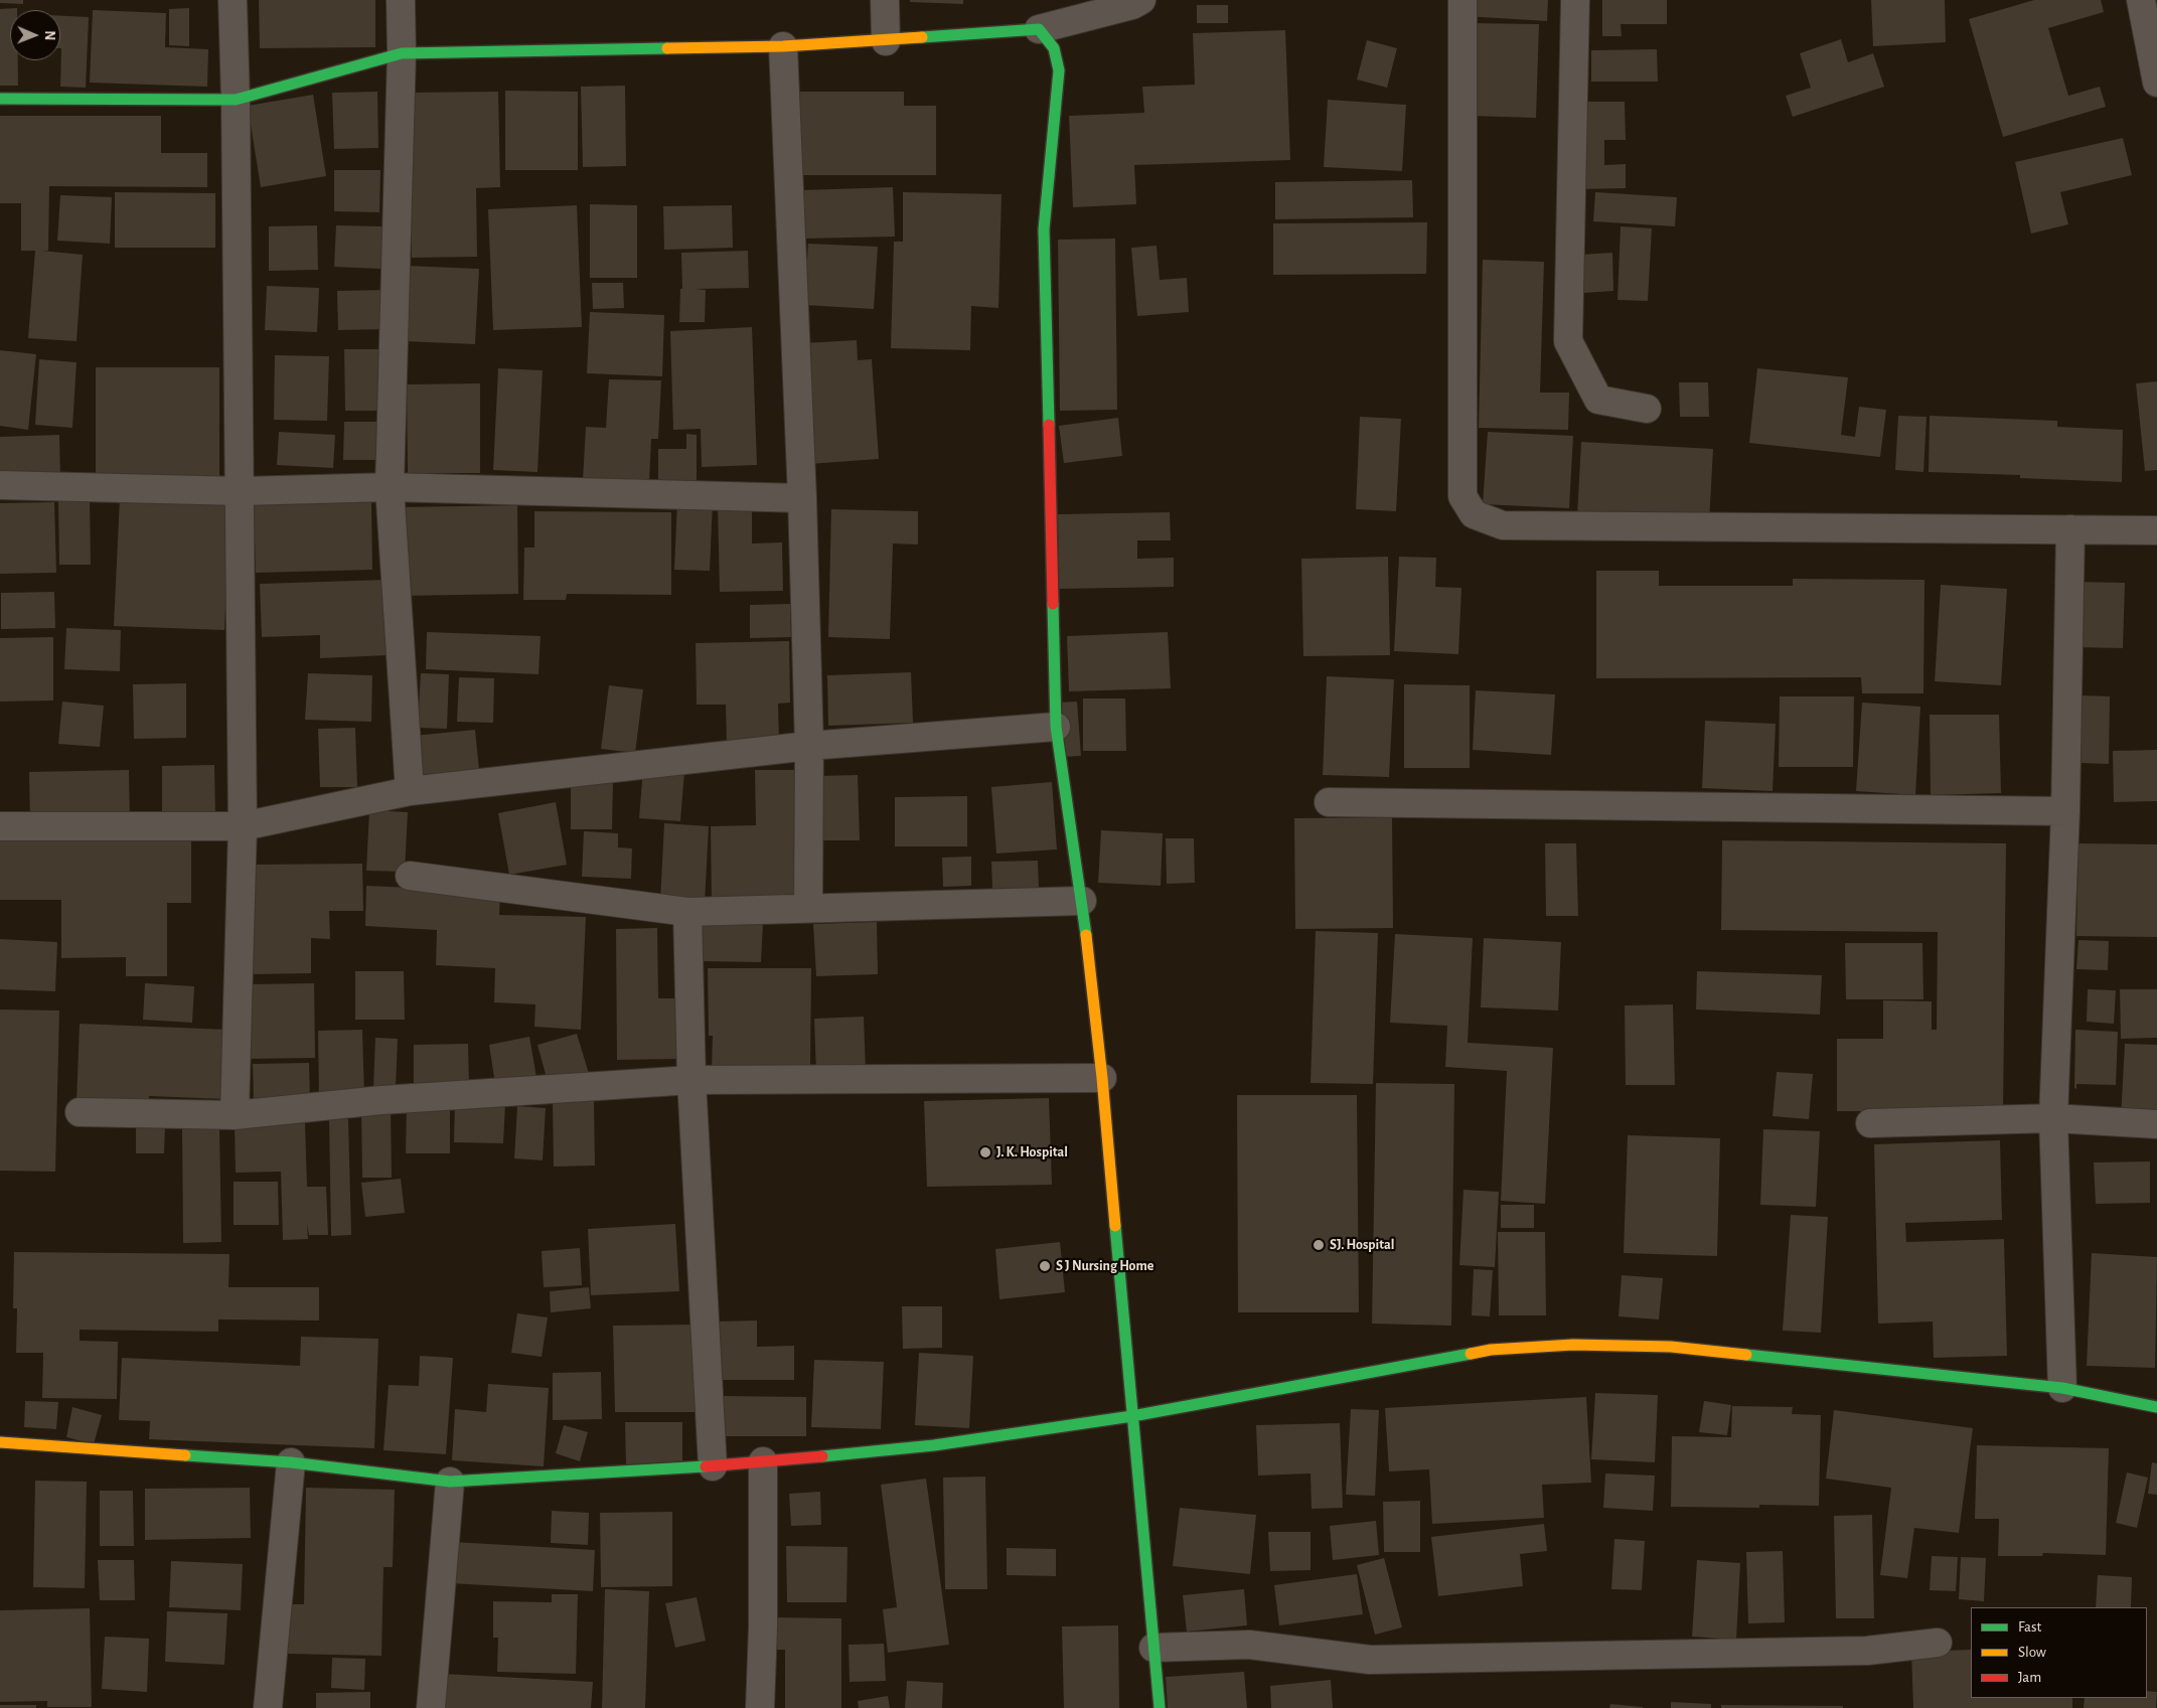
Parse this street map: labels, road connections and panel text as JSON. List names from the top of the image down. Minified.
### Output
{"places":["J. K. Hospital","SJ. Hospital","S J Nursing Home"],"legend":["Fast","Slow","Jam"],"north":"right"}
